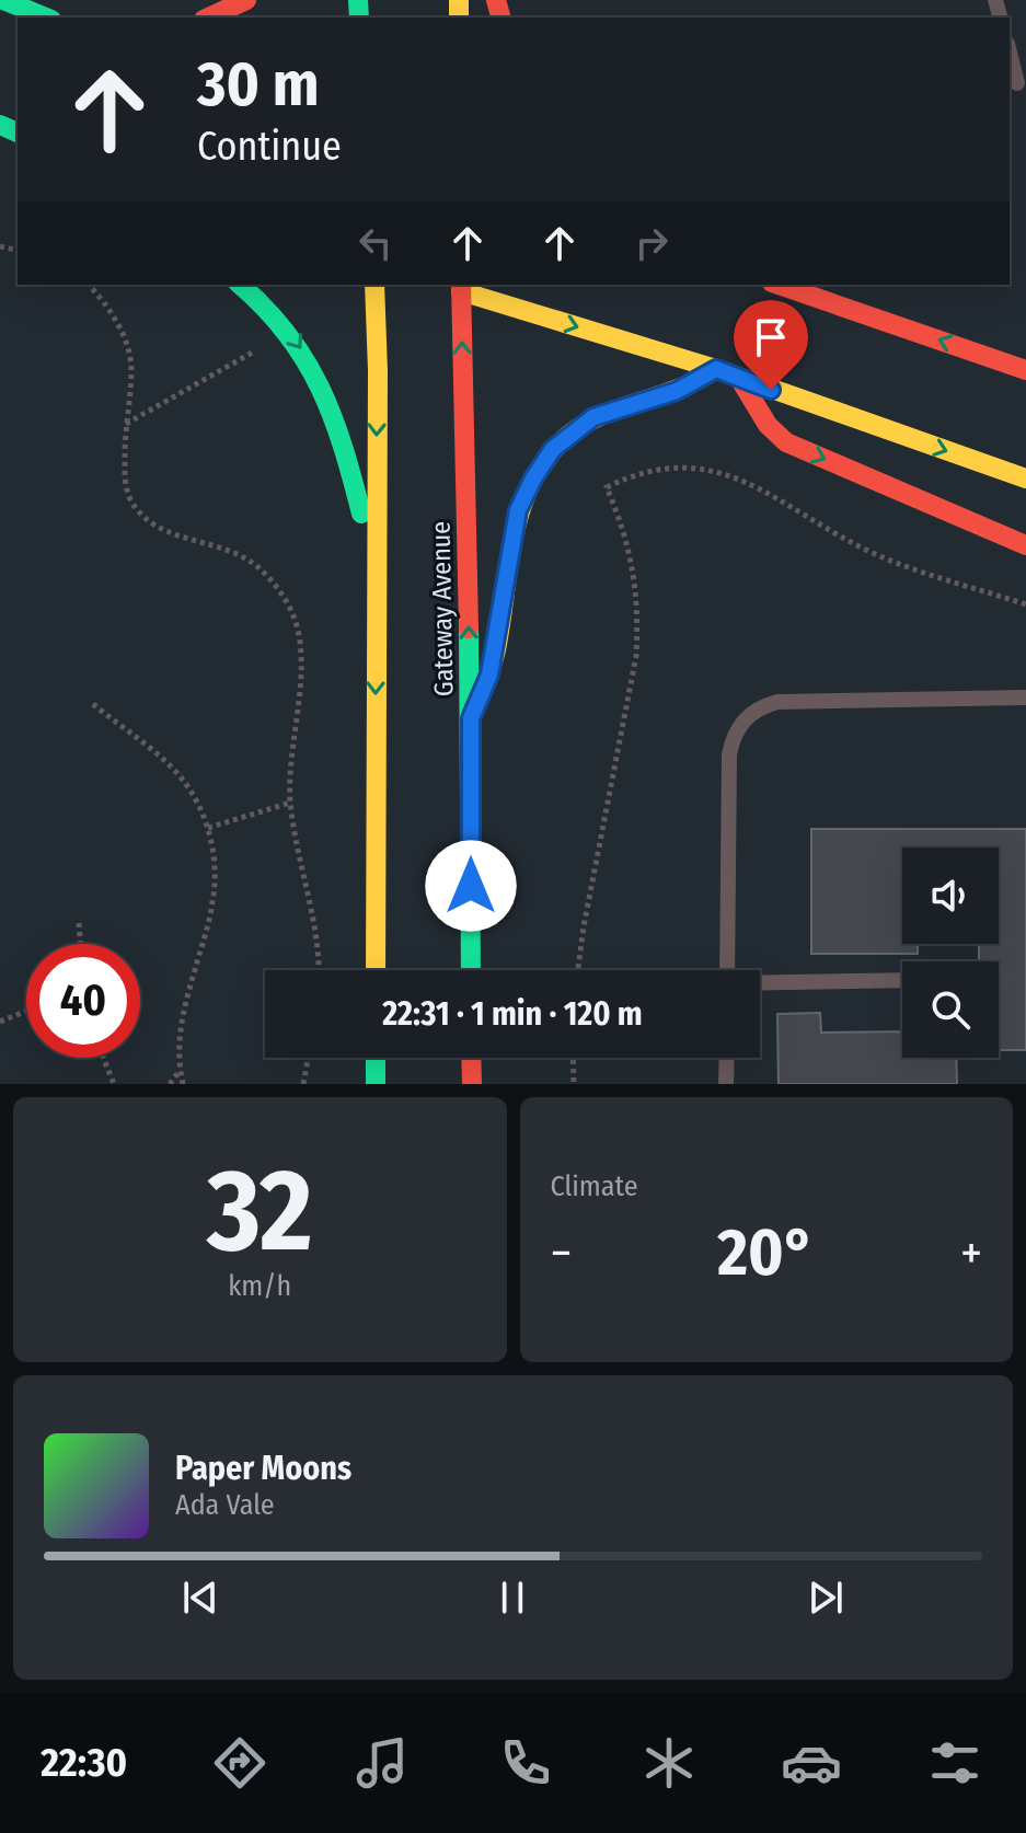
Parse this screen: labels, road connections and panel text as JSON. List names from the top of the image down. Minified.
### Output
{"streets":{"main road":["Gateway Avenue"]},"page":{"turn":["30 m","Continue"],"limit":"40","trip":"22:31 · 1 min · 120 m","tile":[["32","km/h"],"Climate"],"heat":["−","20°","+"],"song":["Paper Moons","Ada Vale"],"tabs":"22:30"}}
